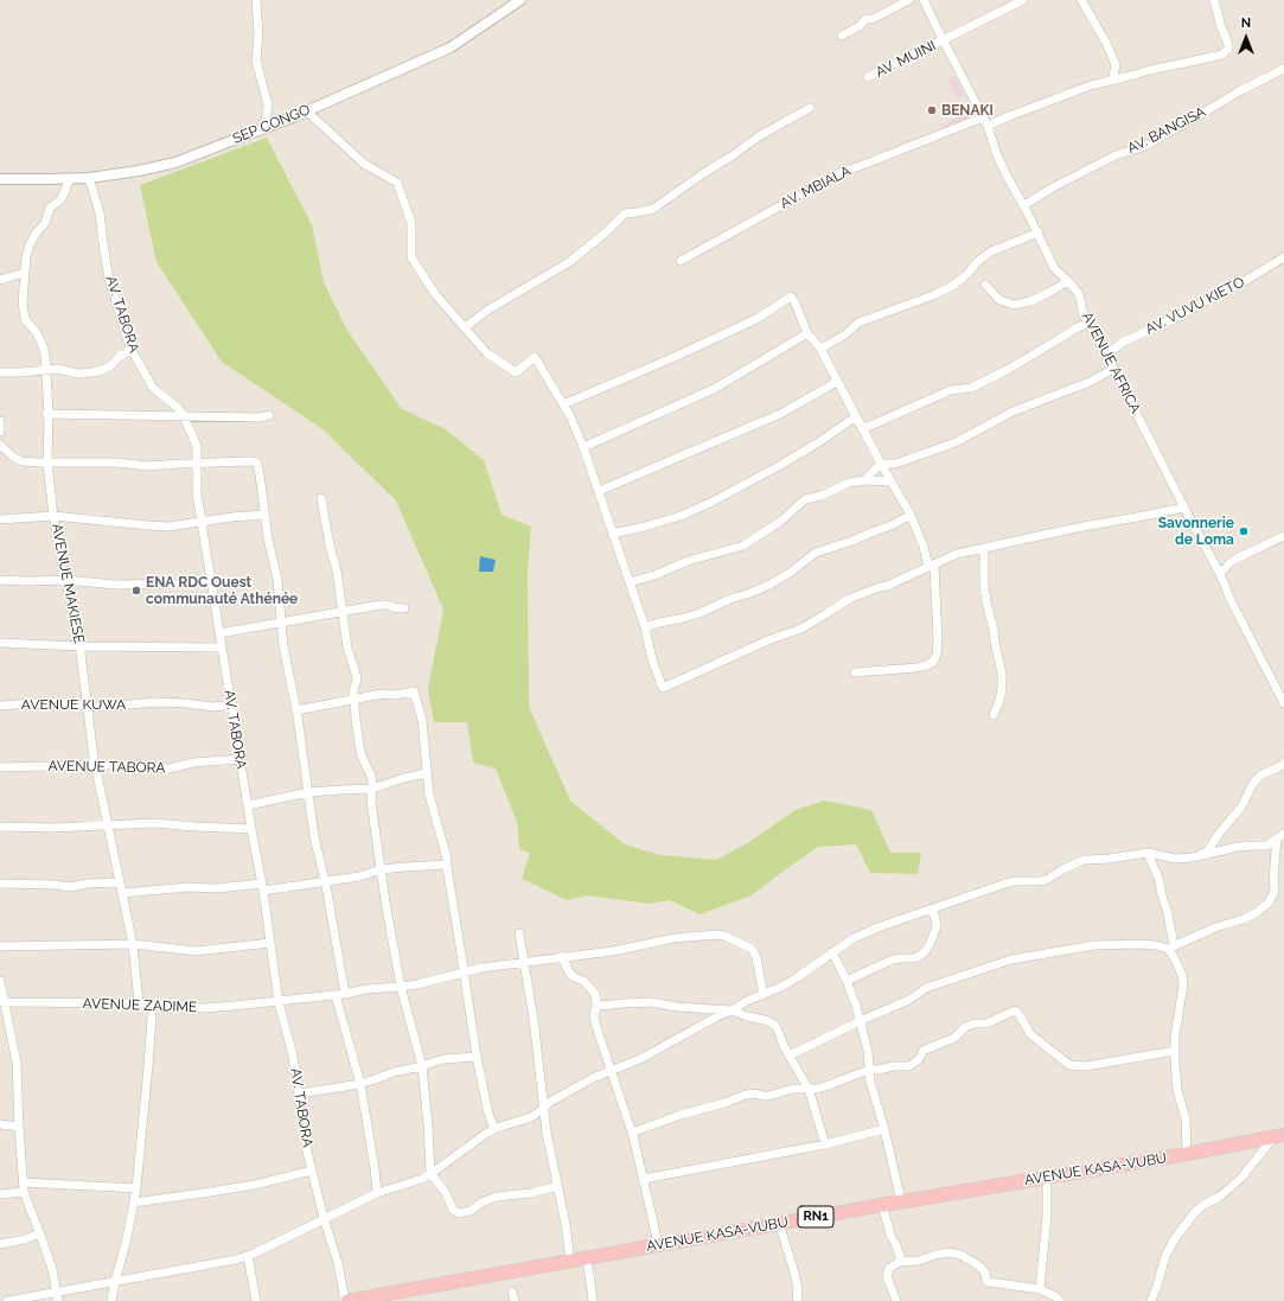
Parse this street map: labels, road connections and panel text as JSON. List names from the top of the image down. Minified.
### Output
{"streets":{"highway":["AVENUE KASA-VUBU","RN1"],"street":["AV. MUINI","SEP CONGO","AV. BANGISA","AV. MBIALA","AV. VUVU KIETO","AV. TABORA","AVENUE AFRICA","AVENUE MAKIESE","AVENUE KUWA","AVENUE TABORA","AVENUE ZADIME"]},"crossings":[["AV. MUINI","AVENUE AFRICA"],["SEP CONGO","AV. TABORA"],["SEP CONGO","AVENUE MAKIESE"],["AV. BANGISA","AVENUE AFRICA"],["AV. MBIALA","AVENUE AFRICA"],["AV. VUVU KIETO","AVENUE AFRICA"],["AV. TABORA","AVENUE KUWA"],["AV. TABORA","AVENUE TABORA"],["AV. TABORA","AVENUE ZADIME"],["AV. TABORA","AVENUE KASA-VUBU"],["AVENUE MAKIESE","AVENUE KUWA"],["AVENUE MAKIESE","AVENUE TABORA"],["AVENUE MAKIESE","AVENUE ZADIME"]],"places":["BENAKI","Savonnerie de Loma","ENA RDC Ouest communauté Athénée"],"north":"top"}
